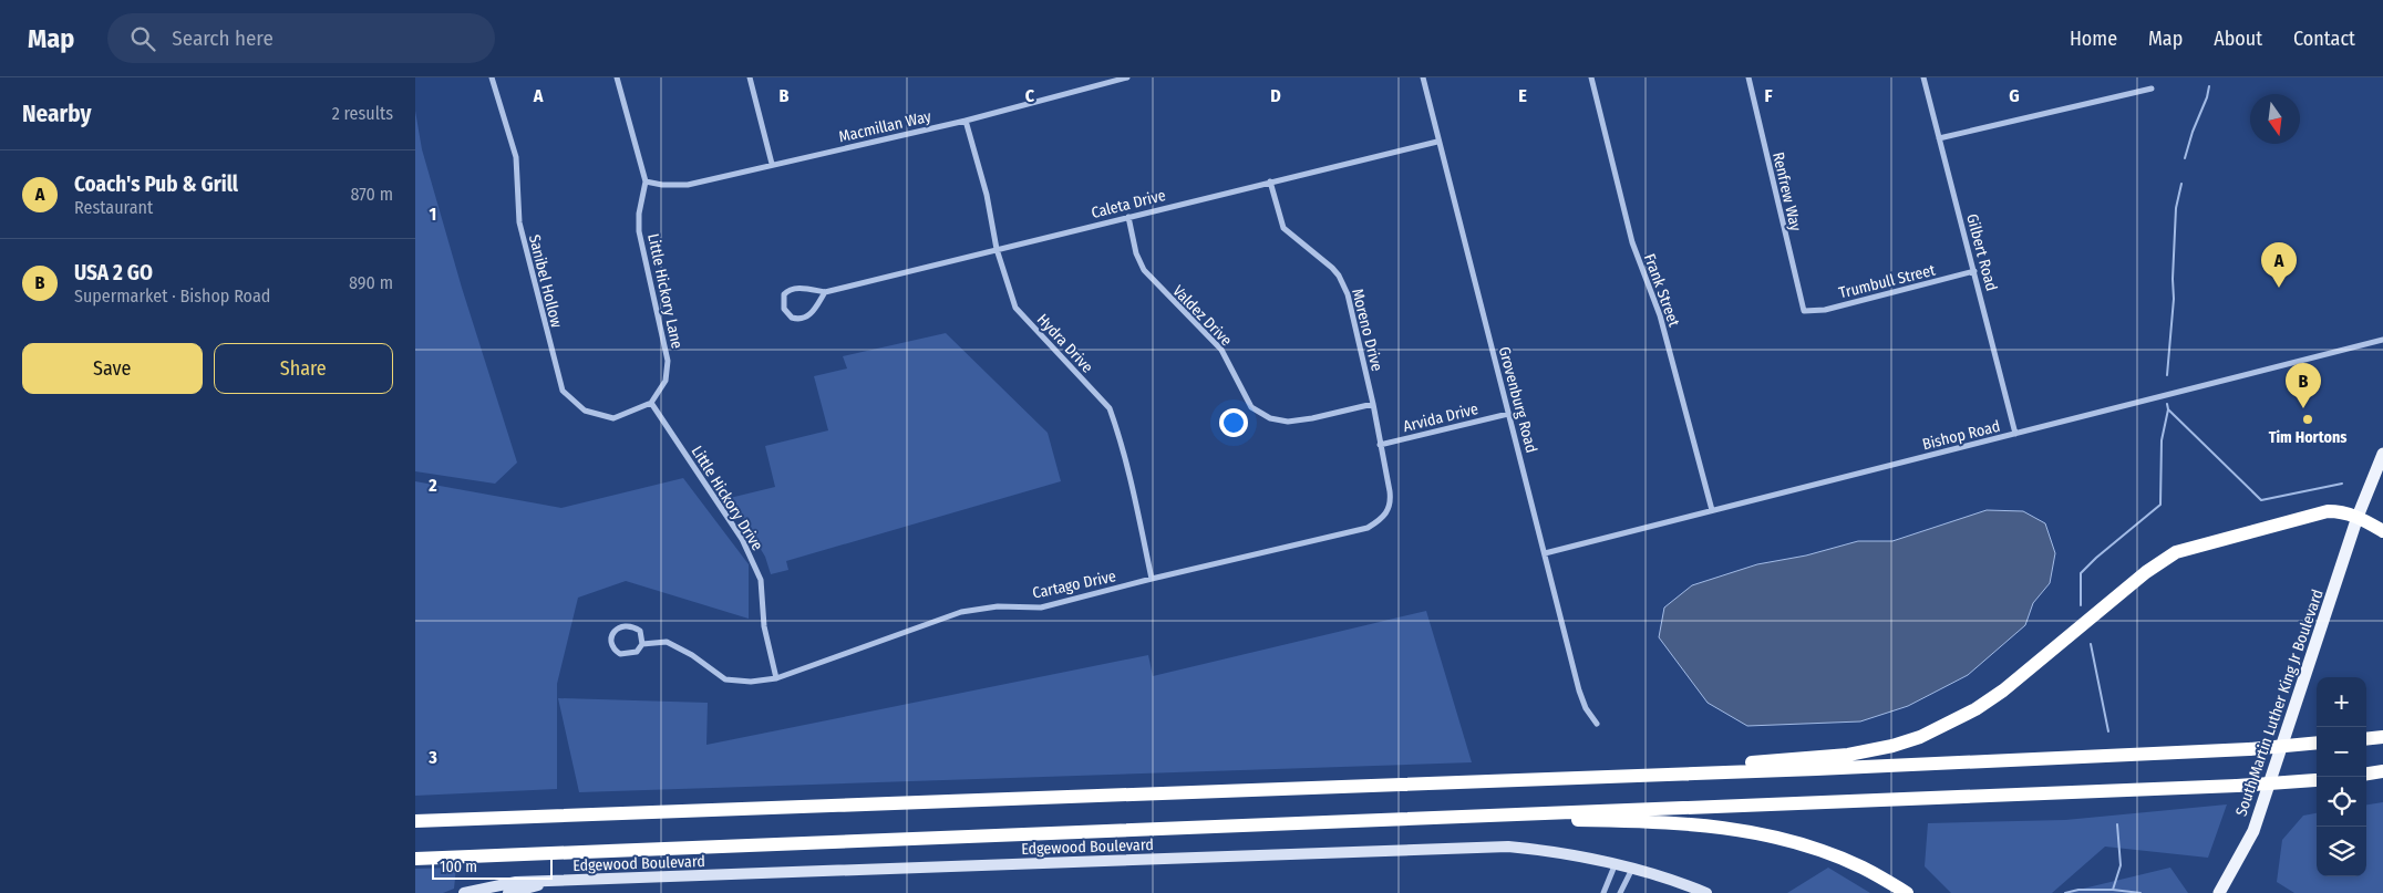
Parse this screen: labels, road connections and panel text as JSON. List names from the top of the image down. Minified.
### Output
{"streets":{"main road":["South Martin Luther King Jr Boulevard"],"street":["Macmillan Way","Renfrew Way","Caleta Drive","Gilbert Road","Sanibel Hollow","Trumbull Street","Frank Street","Little Hickory Lane","Valdez Drive","Moreno Drive","Hydra Drive","Grovenburg Road","Arvida Drive","Bishop Road","Little Hickory Drive","Cartago Drive","Edgewood Boulevard"]},"crossings":[["Macmillan Way","Little Hickory Lane"],["Macmillan Way","Hydra Drive"],["Renfrew Way","Trumbull Street"],["Caleta Drive","Valdez Drive"],["Caleta Drive","Moreno Drive"],["Caleta Drive","Hydra Drive"],["Caleta Drive","Grovenburg Road"],["Gilbert Road","Trumbull Street"],["Gilbert Road","Bishop Road"],["Sanibel Hollow","Little Hickory Lane"],["Sanibel Hollow","Little Hickory Drive"],["Frank Street","Bishop Road"],["Little Hickory Lane","Little Hickory Drive"],["Valdez Drive","Moreno Drive"],["Moreno Drive","Arvida Drive"],["Moreno Drive","Cartago Drive"],["Hydra Drive","Cartago Drive"],["Grovenburg Road","Arvida Drive"],["Grovenburg Road","Bishop Road"],["Little Hickory Drive","Cartago Drive"]],"places":["Tim Hortons"],"scale_bar":"100 m","north":"bottom","page":{"header":"Map","search":"Search here","nav":["Home","Map","About","Contact"],"heading":["Nearby","2 results"],"list":[{"mark":"A","name":"Coach's Pub & Grill","note":"Restaurant","value":"870 m"},{"mark":"B","name":"USA 2 GO","note":"Supermarket · Bishop Road","value":"890 m"}],"pins":["A","B"],"buttons":["Save","Share"],"map_buttons":["+","−"],"scale":"100 m"},"grid":{"columns":["A","B","C","D","E","F","G"],"rows":["1","2","3"]}}
